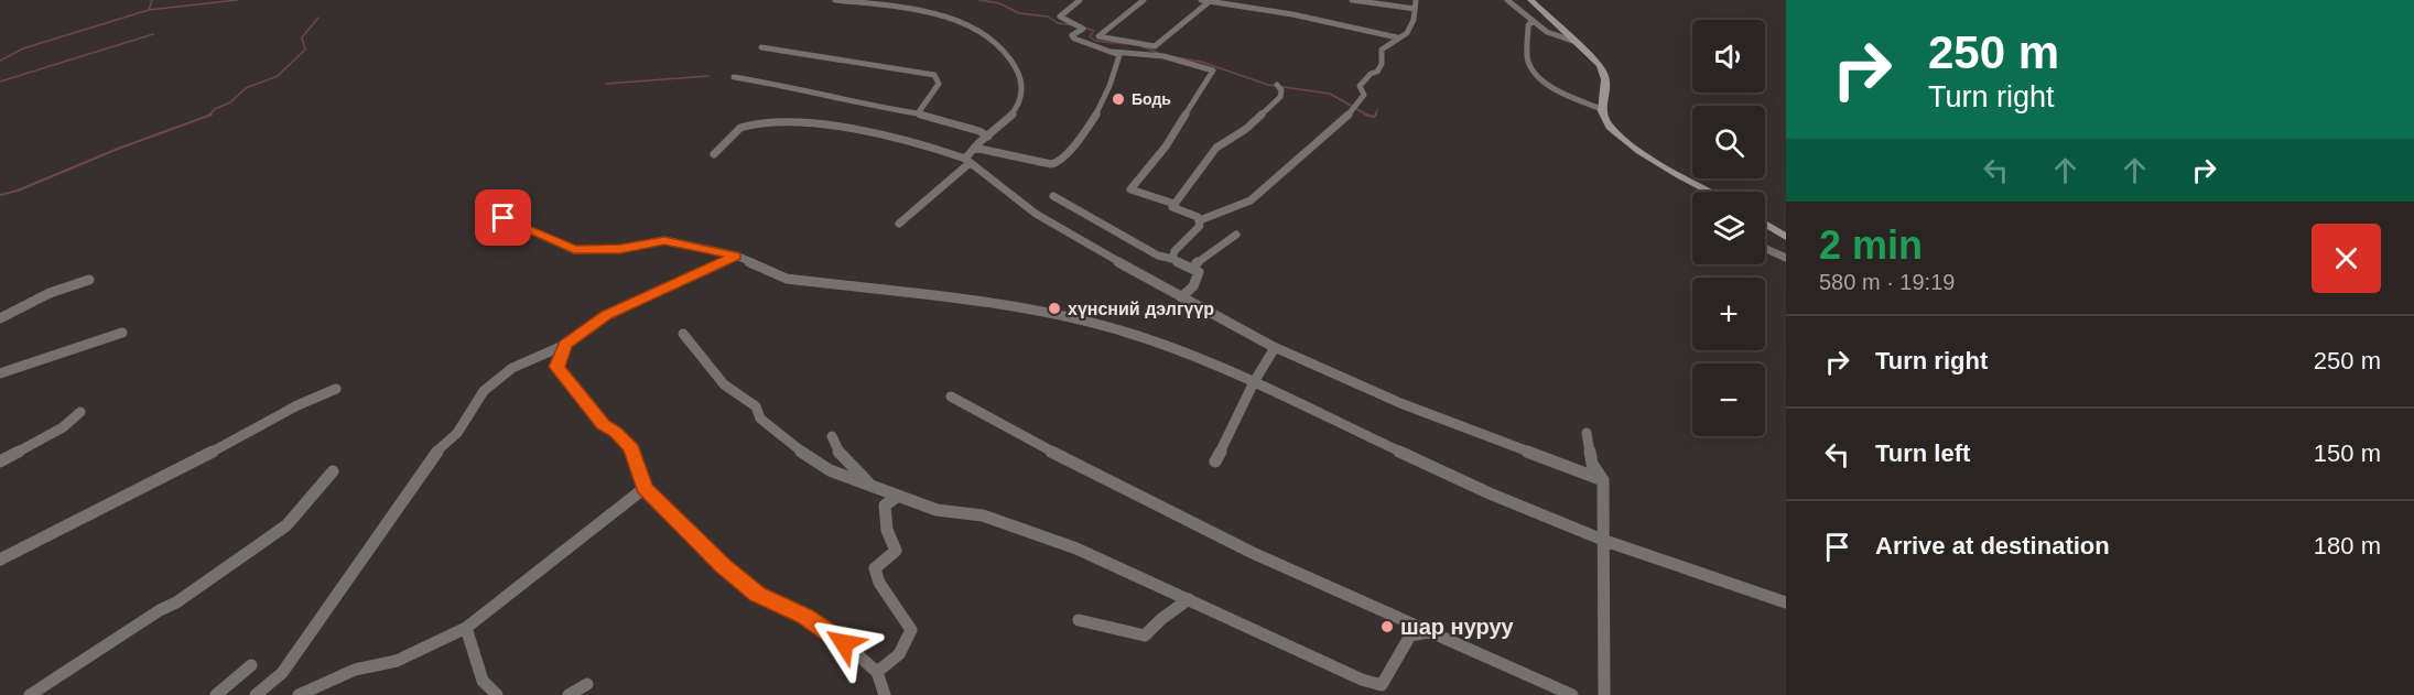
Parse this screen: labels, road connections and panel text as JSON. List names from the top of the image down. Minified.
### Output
{"places":["Бодь","хүнсний дэлгүүр","шар нуруу"],"page":{"turn":["250 m","Turn right"],"map_buttons":["+","−"],"heading":["2 min","580 m · 19:19"],"list":[{"name":"Turn right","value":"250 m"},{"name":"Turn left","value":"150 m"},{"name":"Arrive at destination","value":"180 m"}]}}
